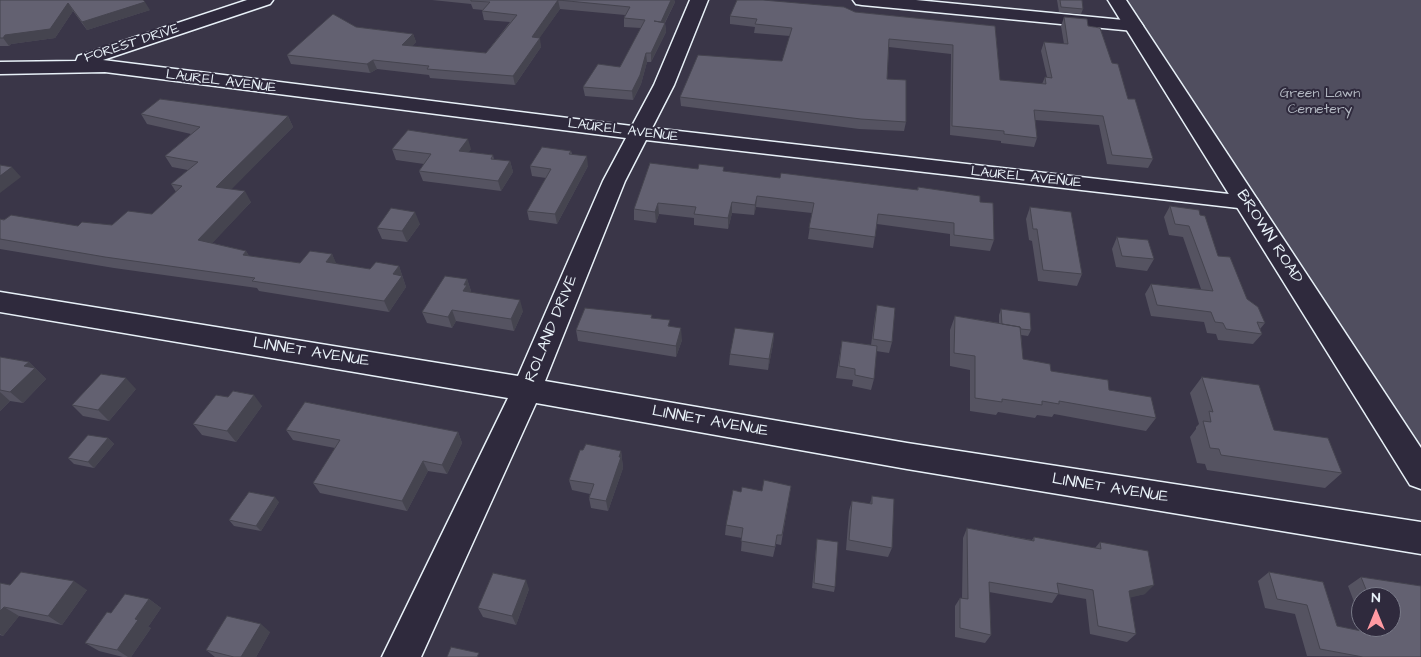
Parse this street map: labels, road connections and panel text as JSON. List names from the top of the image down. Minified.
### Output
{"streets":{"street":["FOREST DRIVE","LAUREL AVENUE","BROWN ROAD","ROLAND DRIVE","LINNET AVENUE"]},"crossings":[["FOREST DRIVE","LAUREL AVENUE"],["LAUREL AVENUE","BROWN ROAD"],["LAUREL AVENUE","ROLAND DRIVE"],["ROLAND DRIVE","LINNET AVENUE"]],"parks":["Green Lawn Cemetery"],"north":"top"}
